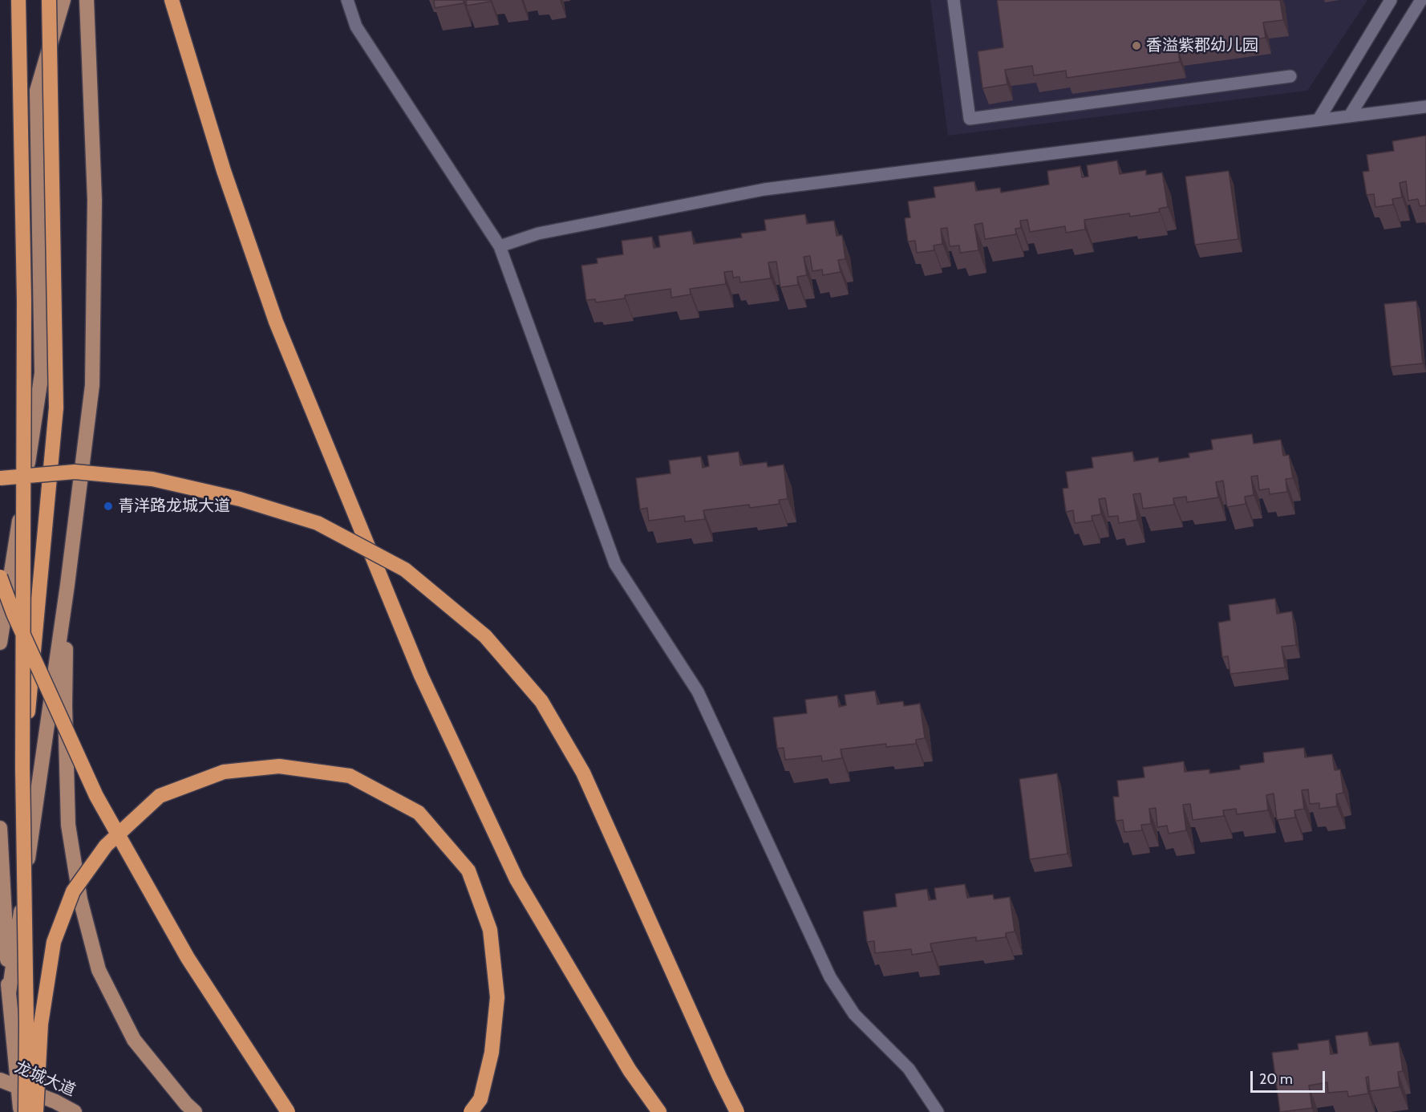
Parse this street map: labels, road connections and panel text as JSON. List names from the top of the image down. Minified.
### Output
{"streets":{"main road":["龙城大道"]},"places":["香溢紫郡幼儿园","青洋路龙城大道"],"scale_bar":"20 m"}
